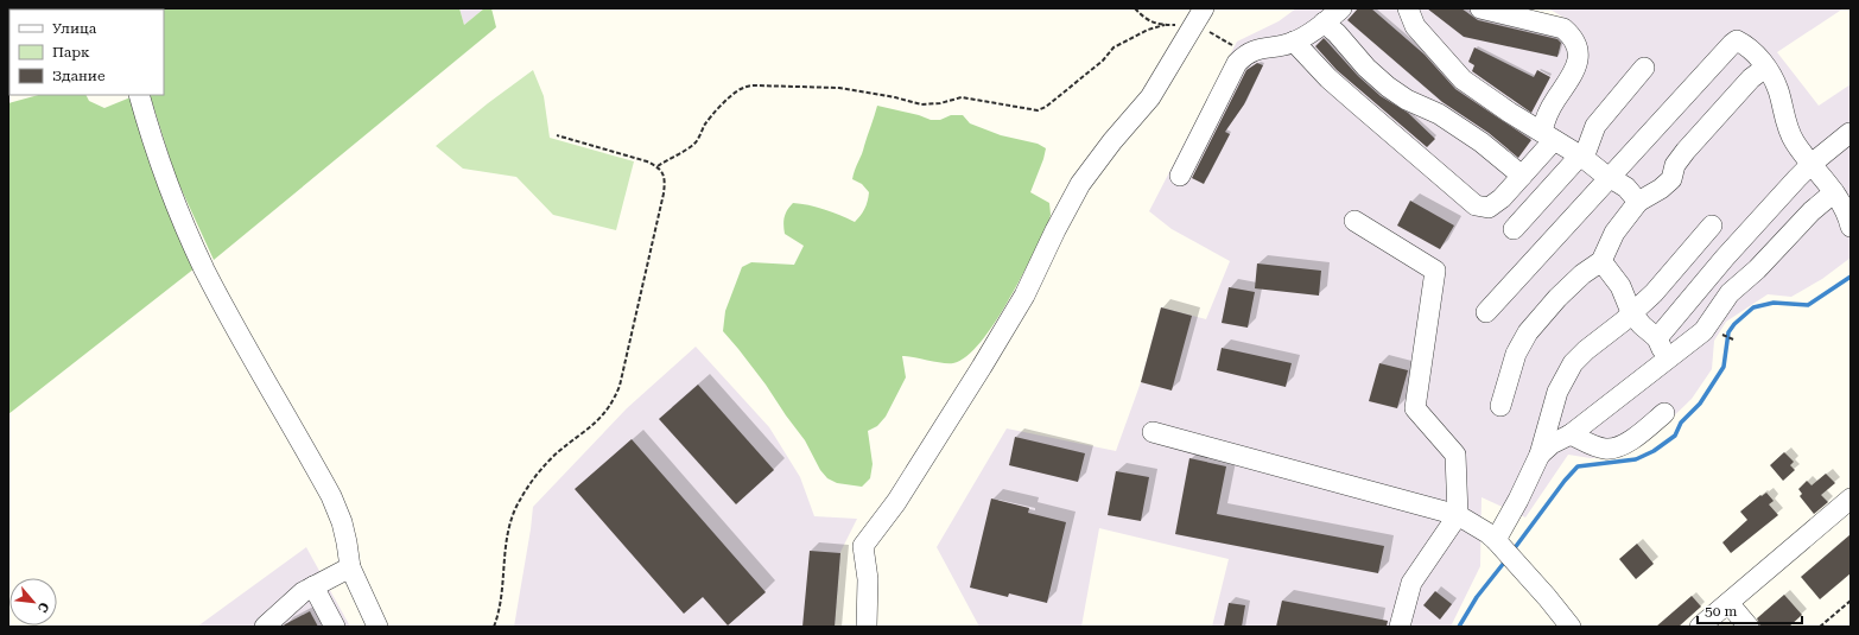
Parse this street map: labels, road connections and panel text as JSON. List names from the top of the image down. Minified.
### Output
{"legend":["Улица","Парк","Здание"],"scale_bar":"50 m","north":"bottom right"}
